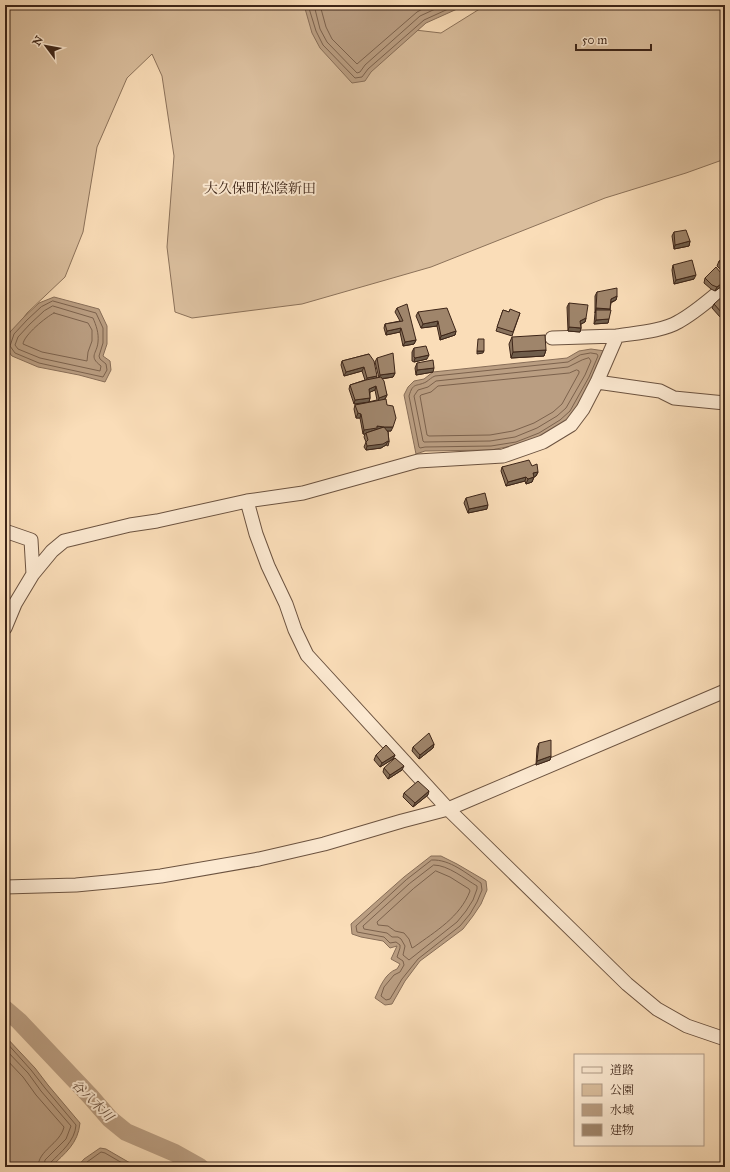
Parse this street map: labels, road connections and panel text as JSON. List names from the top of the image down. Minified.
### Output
{"districts":["大久保町松陰新田"],"water":["谷八木川"],"legend":["道路","公園","水域","建物"],"scale_bar":"50 m","north":"top left"}
